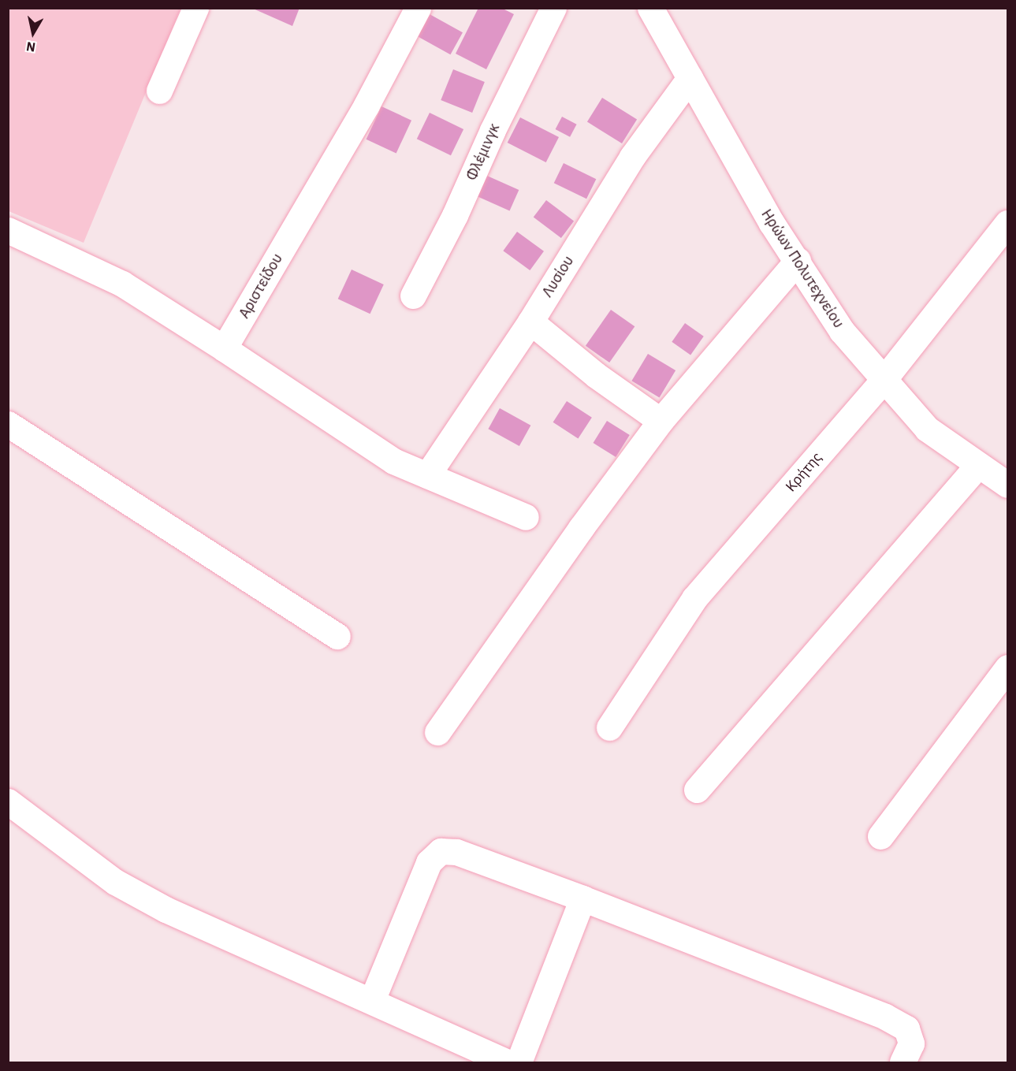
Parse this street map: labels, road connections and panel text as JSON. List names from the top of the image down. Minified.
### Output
{"streets":{"street":["Φλέμινγκ","Ηρώων Πολυτεχνείου","Λυσίου","Αριστείδου","Κρήτης"]},"crossings":[["Ηρώων Πολυτεχνείου","Λυσίου"],["Ηρώων Πολυτεχνείου","Κρήτης"]],"north":"bottom"}
